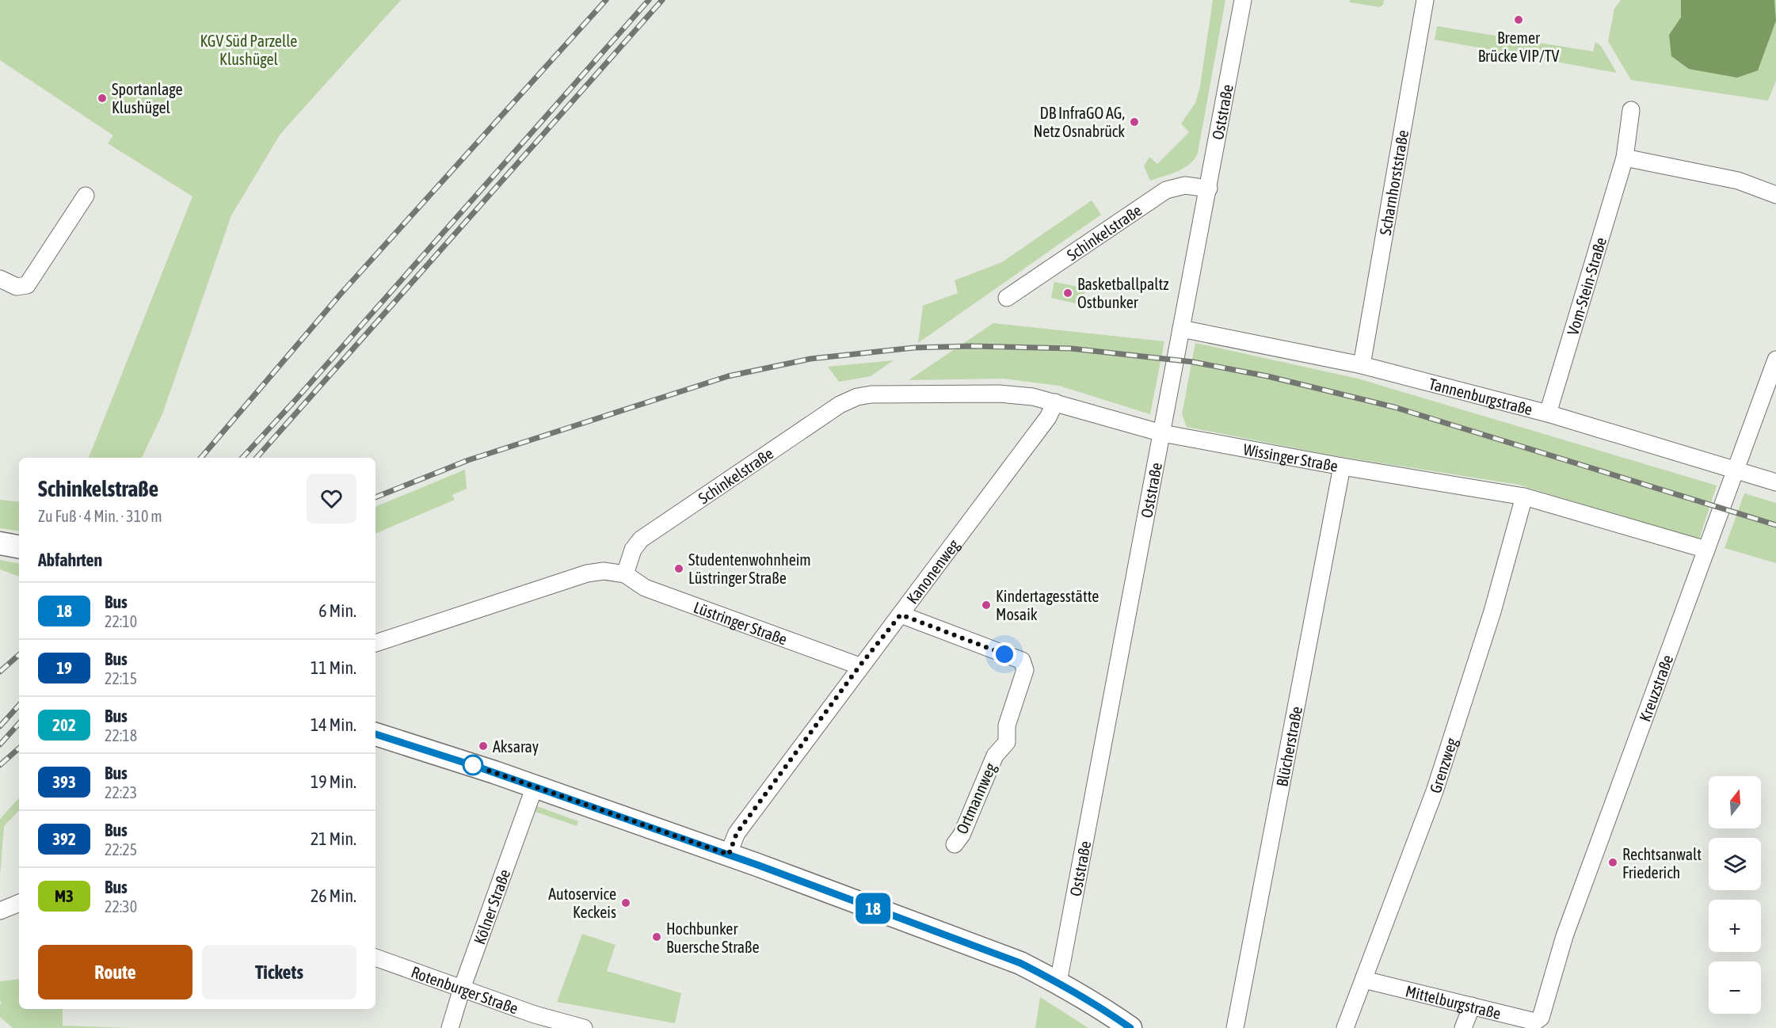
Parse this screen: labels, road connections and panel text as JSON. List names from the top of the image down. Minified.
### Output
{"streets":{"street":["Oststraße","Scharnhorststraße","Schinkelstraße","Vom-Stein-Straße","Tannenburgstraße","Wissinger Straße","Kanonenweg","Lüstringer Straße","Kreuzstraße","Blücherstraße","Grenzweg","Ortmannweg","Kölner Straße","Rotenburger Straße","Mittelburgstraße"]},"crossings":[["Oststraße","Schinkelstraße"],["Oststraße","Tannenburgstraße"],["Oststraße","Wissinger Straße"],["Scharnhorststraße","Tannenburgstraße"],["Schinkelstraße","Wissinger Straße"],["Schinkelstraße","Lüstringer Straße"],["Vom-Stein-Straße","Tannenburgstraße"],["Tannenburgstraße","Kreuzstraße"],["Wissinger Straße","Kanonenweg"],["Wissinger Straße","Kreuzstraße"],["Wissinger Straße","Blücherstraße"],["Wissinger Straße","Grenzweg"],["Kanonenweg","Lüstringer Straße"],["Kanonenweg","Ortmannweg"],["Kreuzstraße","Mittelburgstraße"],["Grenzweg","Mittelburgstraße"],["Kölner Straße","Rotenburger Straße"]],"parks":["KGV Süd Parzelle Klushügel"],"places":["Bremer Brücke VIP/TV","Sportanlage Klushügel","DB InfraGO AG, Netz Osnabrück","Basketballpaltz Ostbunker","Studentenwohnheim Lüstringer Straße","Kindertagesstätte Mosaik","Aksaray","Rechtsanwalt Friederich","Autoservice Keckeis","Hochbunker Buersche Straße"],"lines":["bus line 18"],"north":"top","page":{"on_map":"18","heading":[["Schinkelstraße","Zu Fuß · 4 Min. · 310 m"],"Abfahrten"],"list":[{"mark":"18","name":"Bus","note":"22:10","value":"6 Min."},{"mark":"19","name":"Bus","note":"22:15","value":"11 Min."},{"mark":"202","name":"Bus","note":"22:18","value":"14 Min."},{"mark":"393","name":"Bus","note":"22:23","value":"19 Min."},{"mark":"392","name":"Bus","note":"22:25","value":"21 Min."},{"mark":"M3","name":"Bus","note":"22:30","value":"26 Min."}],"map_buttons":["+","−"],"buttons":["Route","Tickets"]}}
